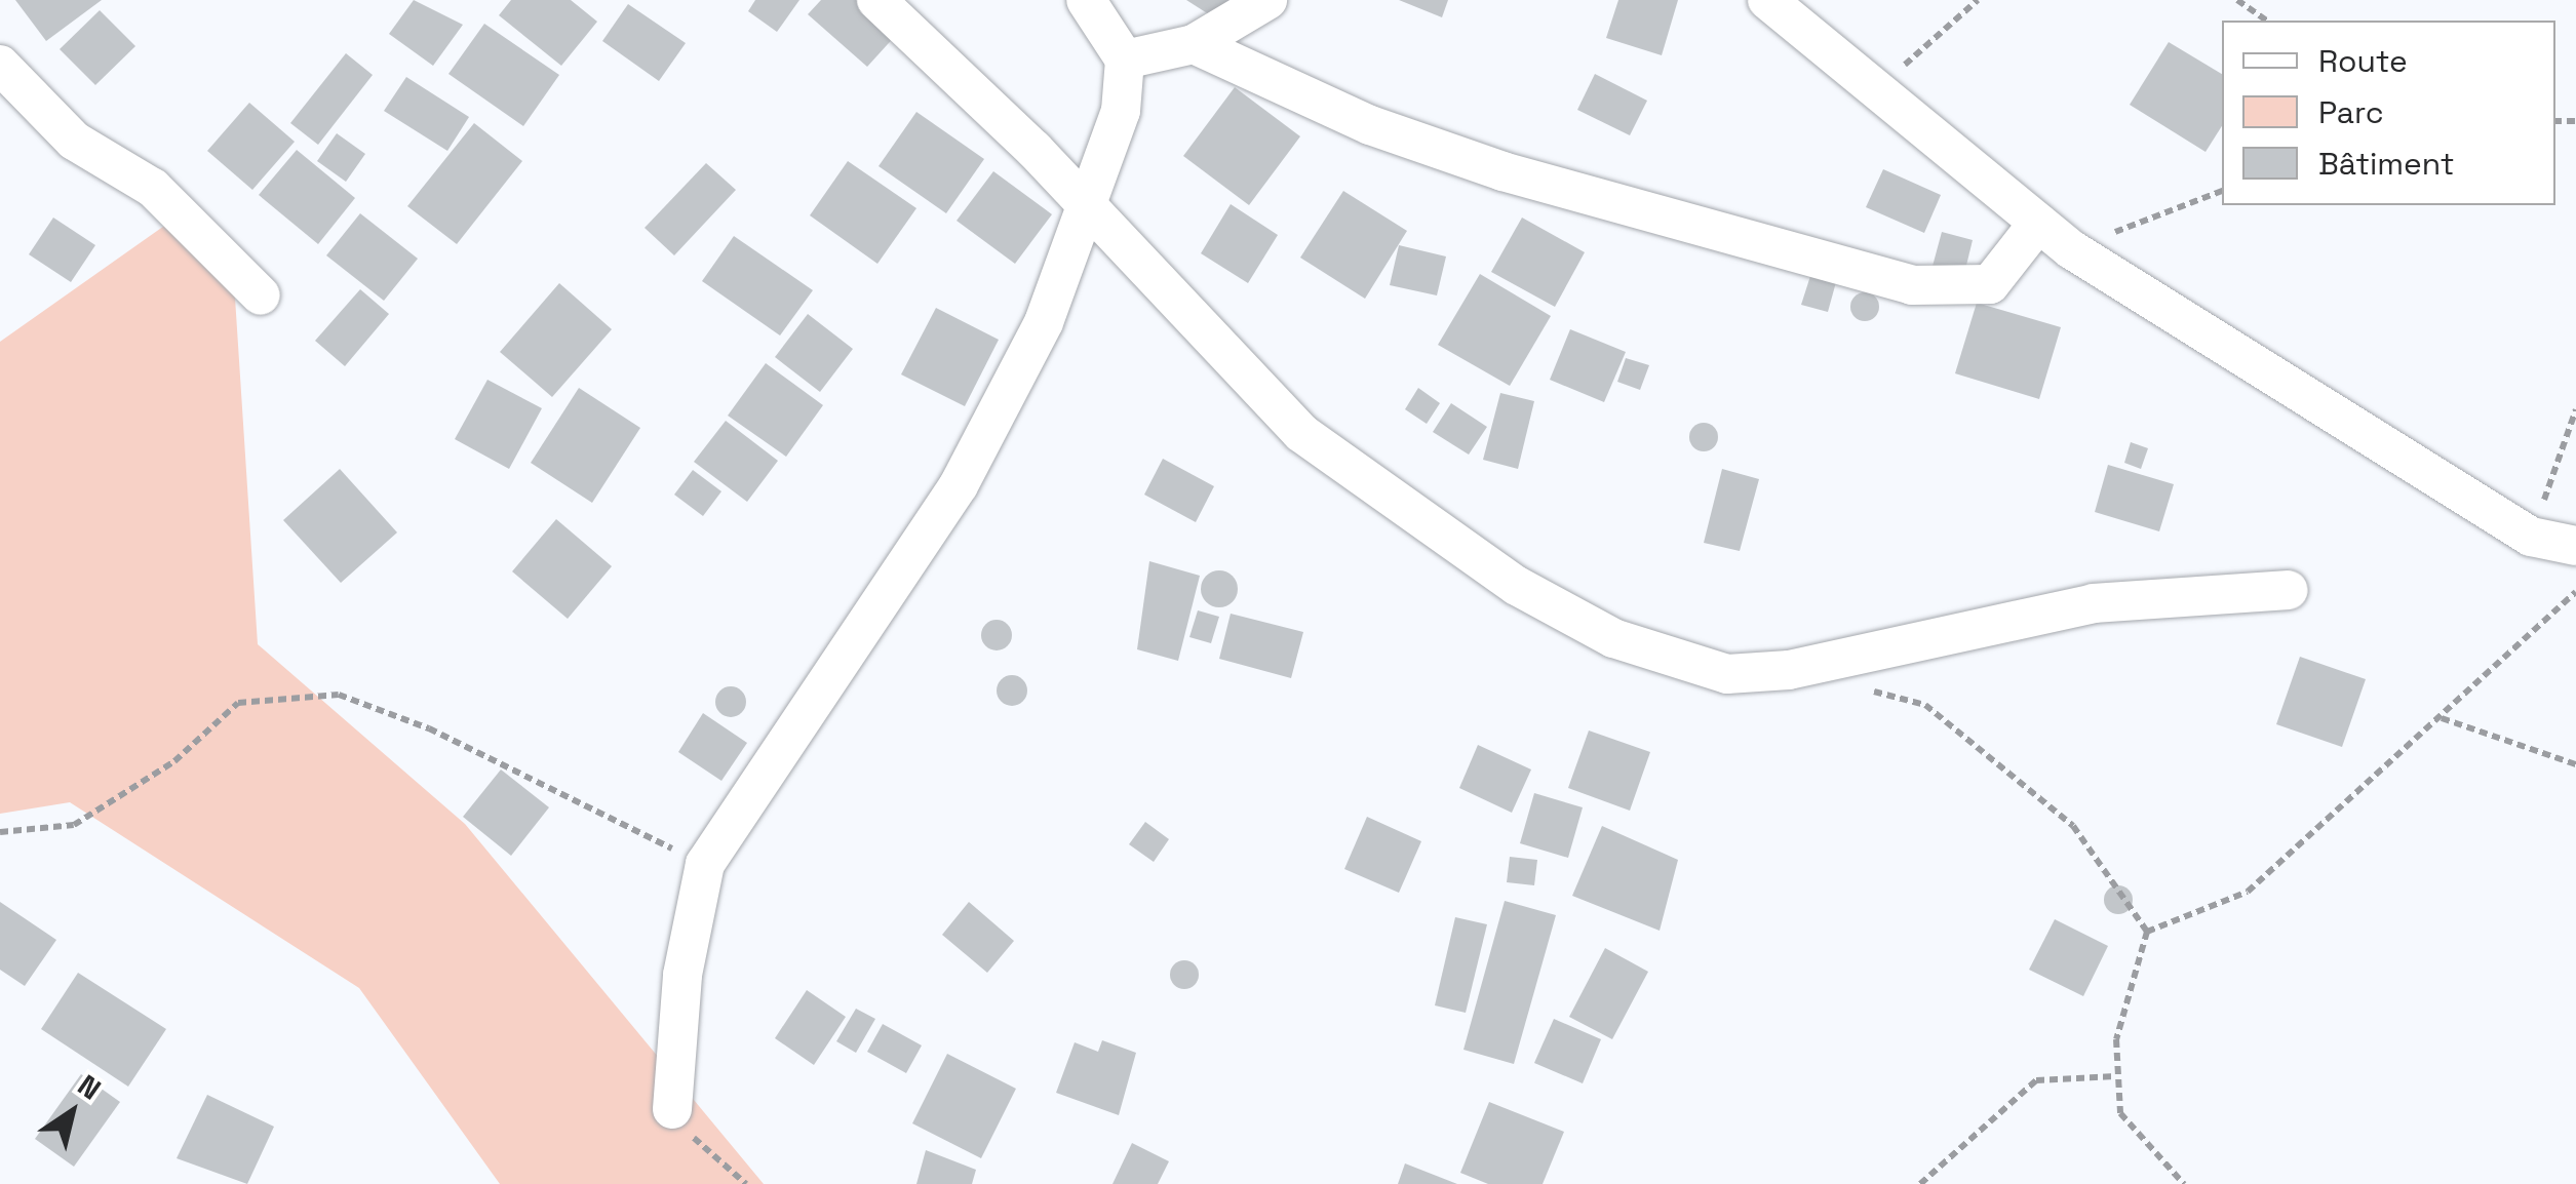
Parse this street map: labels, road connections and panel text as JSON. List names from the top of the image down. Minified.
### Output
{"legend":["Route","Parc","Bâtiment"],"north":"top right"}
